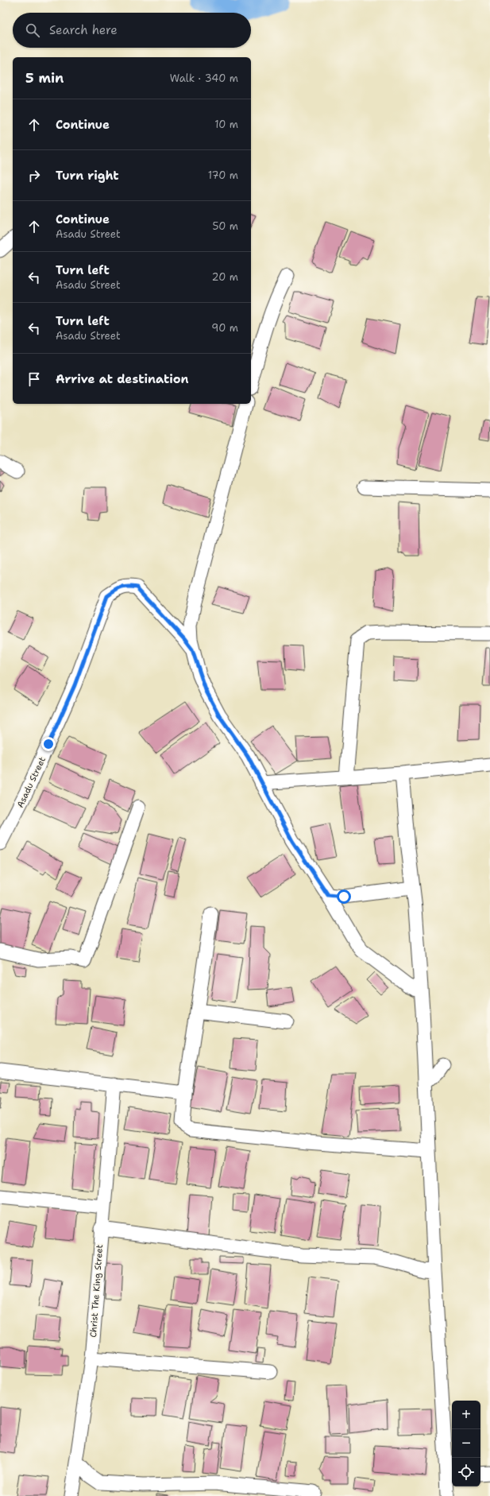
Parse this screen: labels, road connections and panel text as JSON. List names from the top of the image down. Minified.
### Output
{"streets":{"street":["Asadu Street","Christ The King Street"]},"page":{"search":"Search here","heading":["5 min","Walk · 340 m"],"list":[["Continue","10 m"],["Turn right","170 m"],["Continue","Asadu Street","50 m"],["Turn left","Asadu Street","20 m"],["Turn left","Asadu Street","90 m"],"Arrive at destination"],"map_buttons":["+","−"]}}
